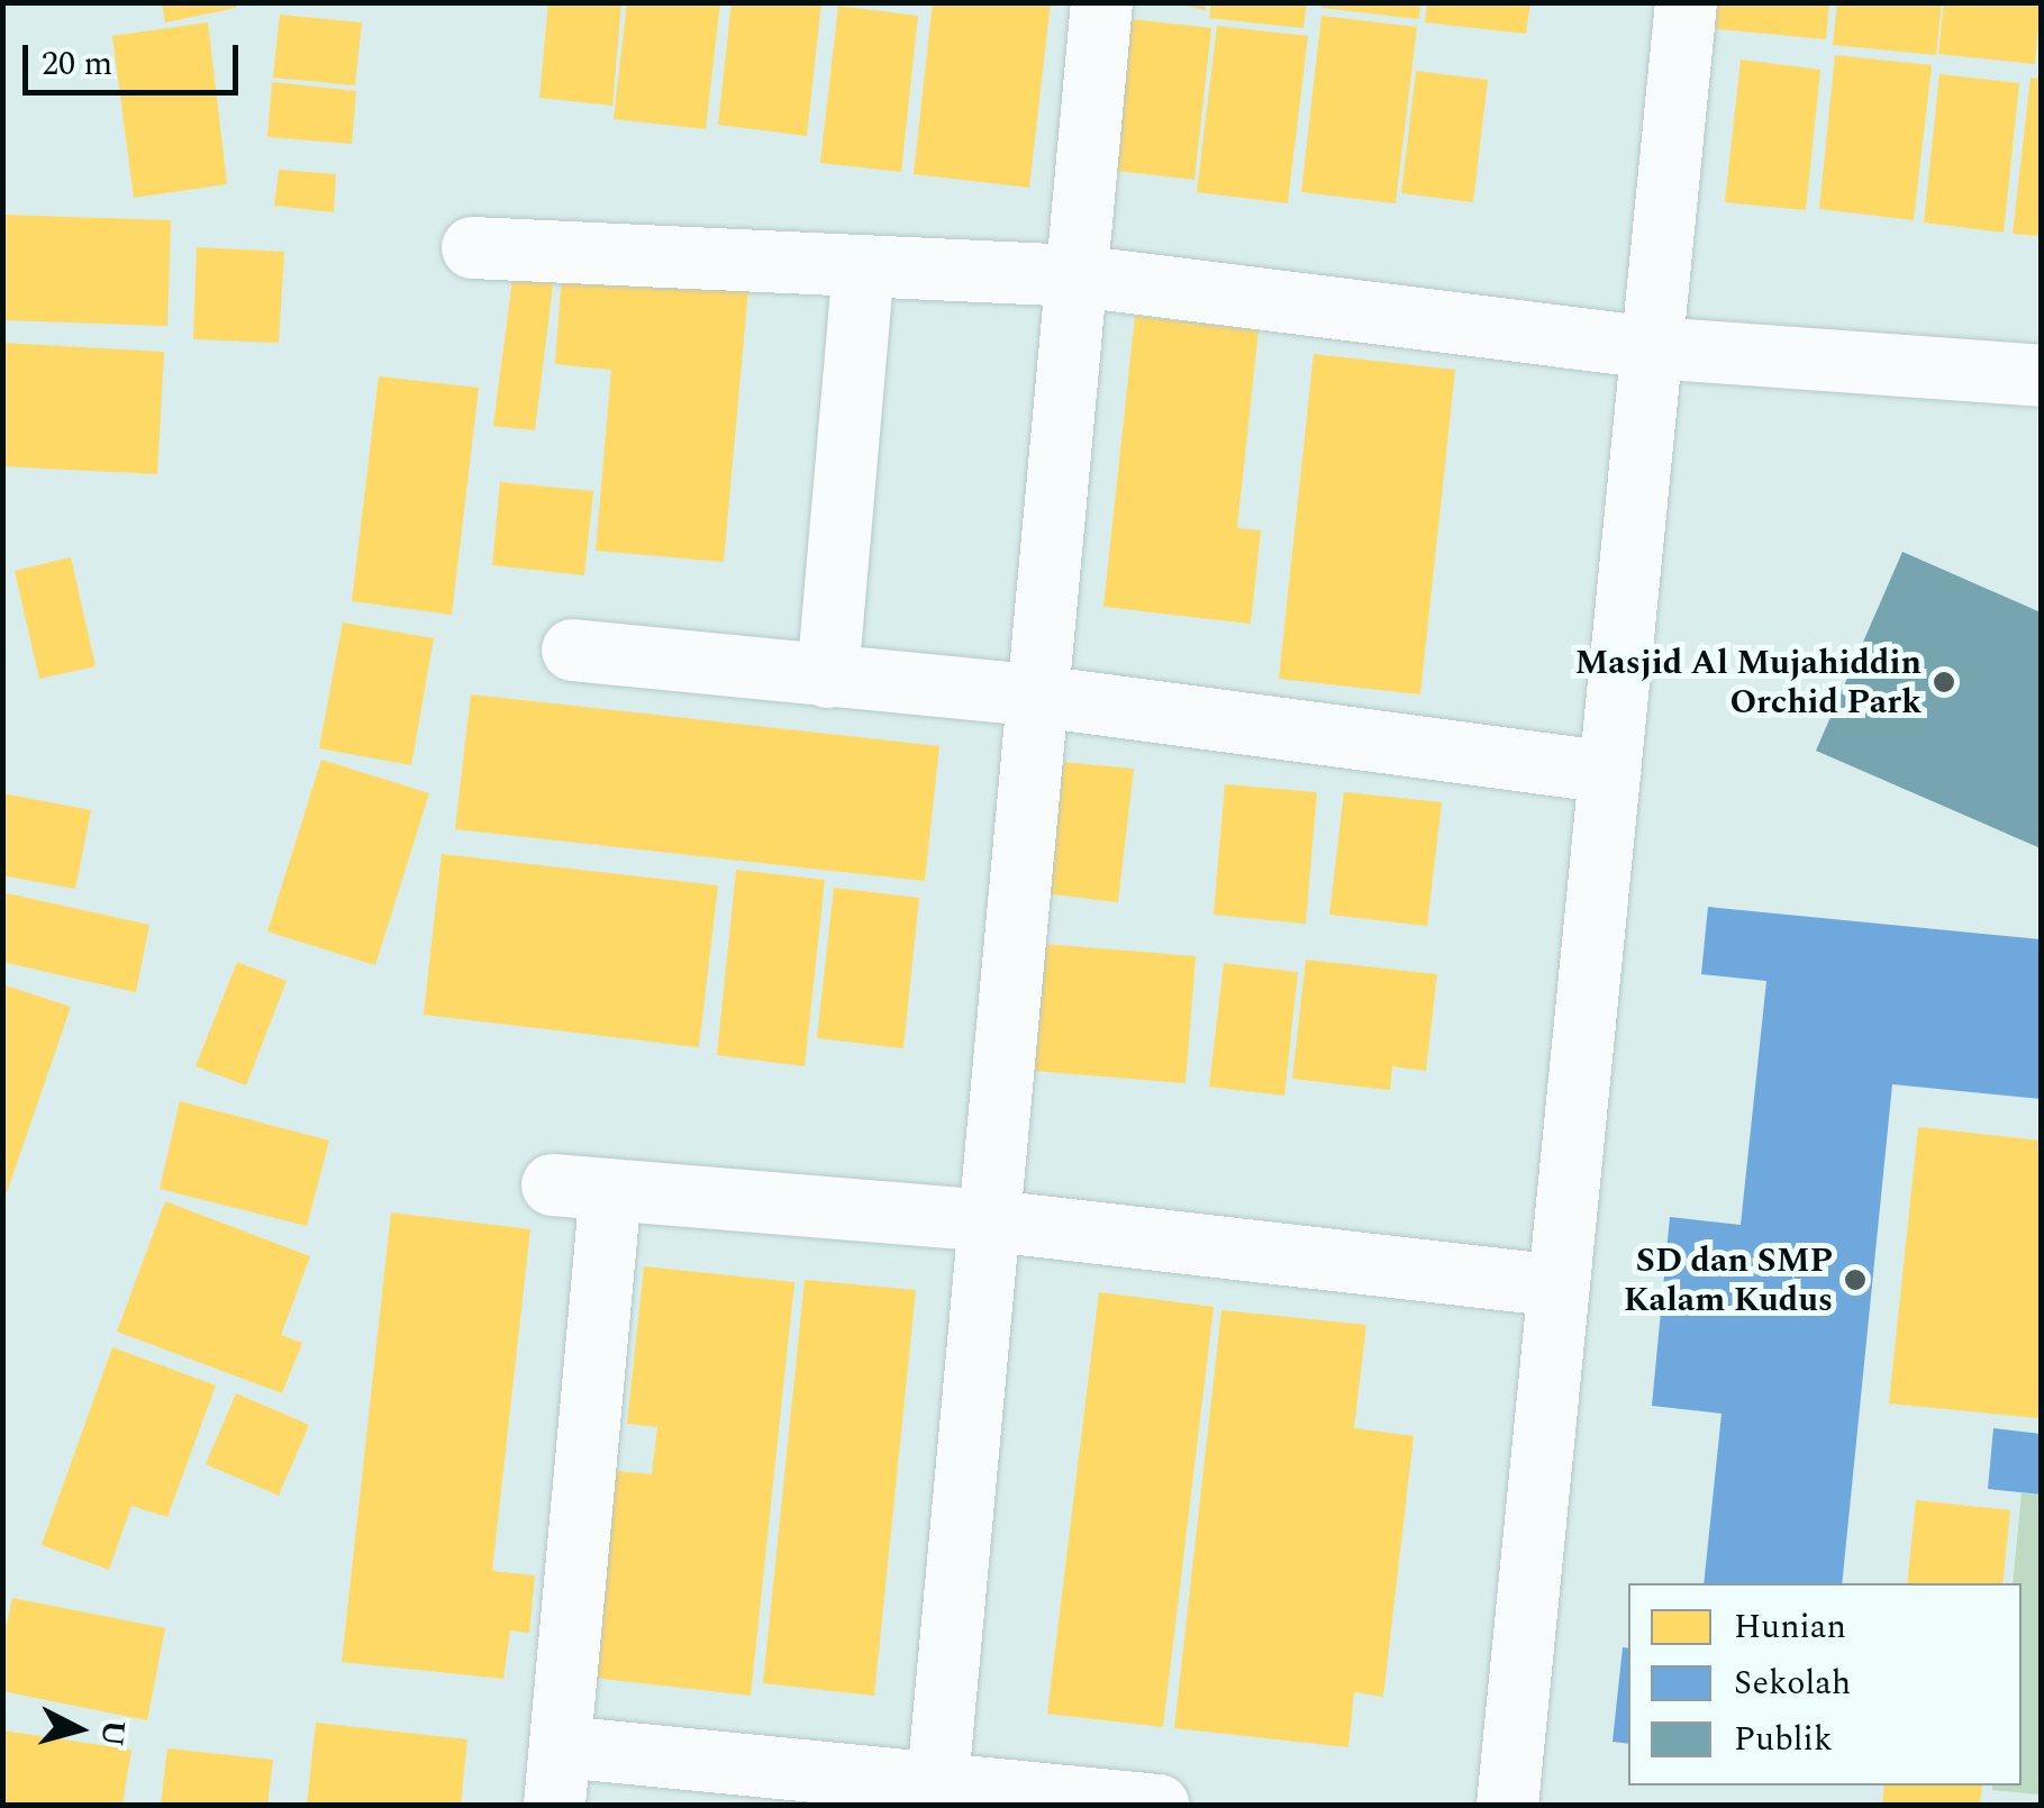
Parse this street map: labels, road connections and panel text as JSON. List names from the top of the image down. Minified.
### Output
{"places":["Masjid Al Mujahiddin Orchid Park","SD dan SMP Kalam Kudus"],"legend":["Hunian","Sekolah","Publik"],"scale_bar":"20 m","north":"right"}
